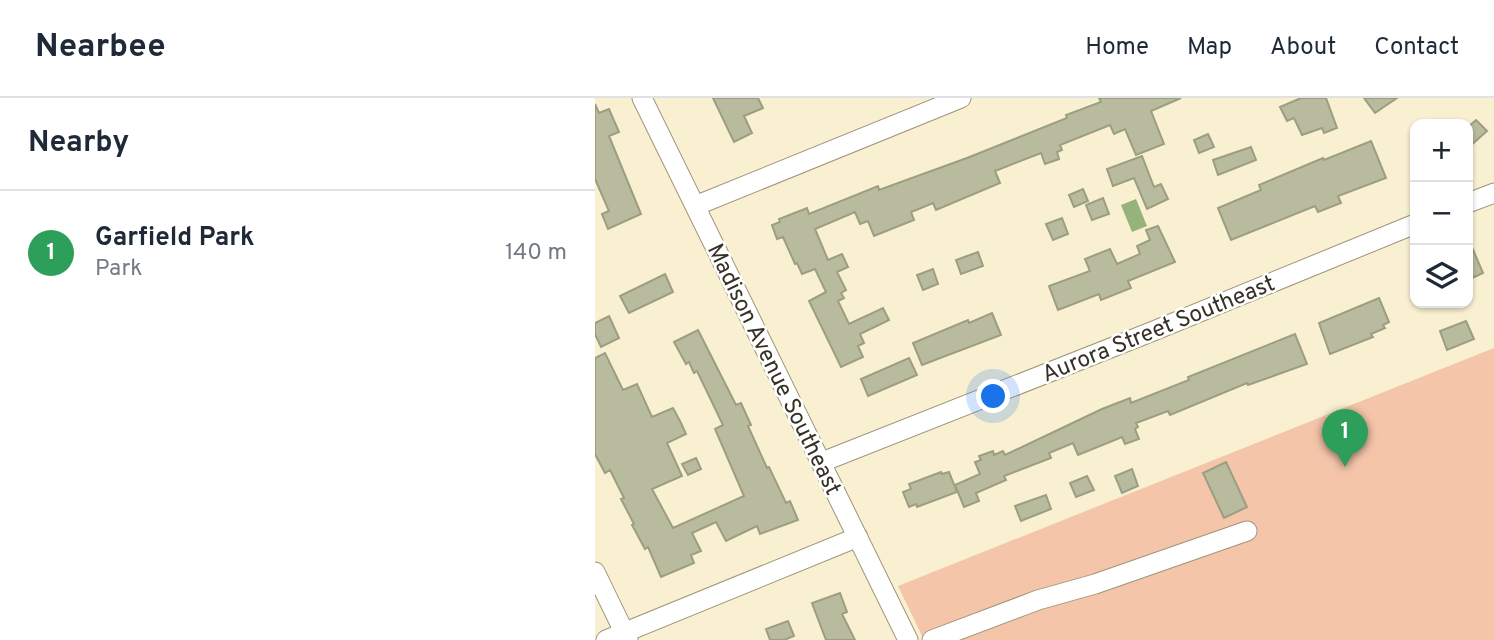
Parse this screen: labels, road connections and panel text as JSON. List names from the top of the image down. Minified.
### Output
{"streets":{"street":["Aurora Street Southeast","Madison Avenue Southeast"]},"crossings":[["Aurora Street Southeast","Madison Avenue Southeast"]],"page":{"header":"Nearbee","nav":["Home","Map","About","Contact"],"heading":"Nearby","map_buttons":["+","−"],"list":[{"mark":"1","name":"Garfield Park","note":"Park","value":"140 m"}],"pins":"1"}}
